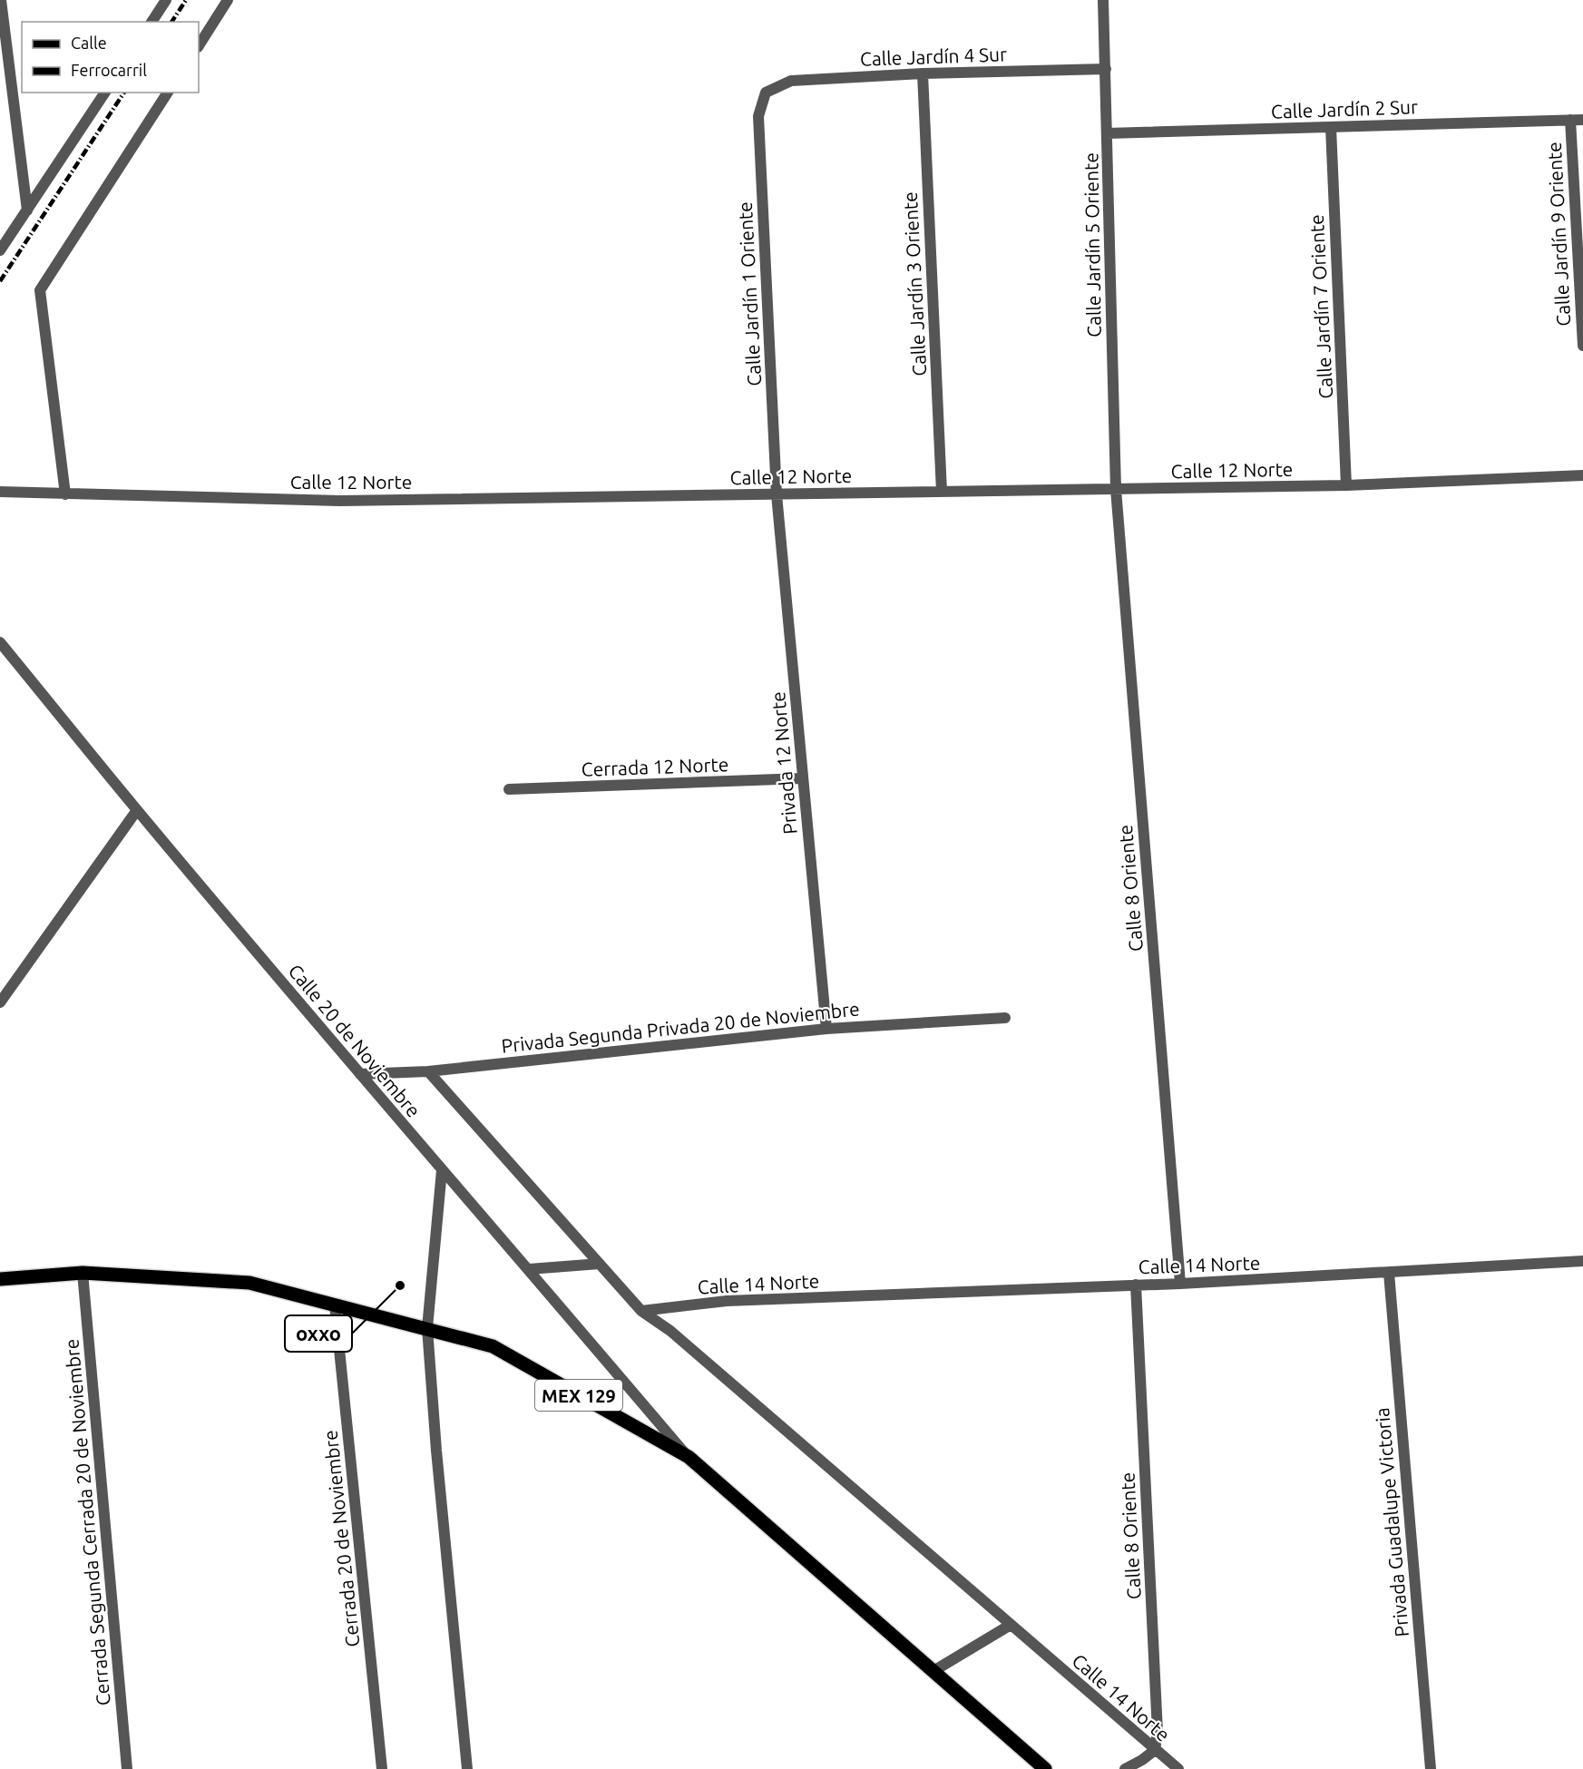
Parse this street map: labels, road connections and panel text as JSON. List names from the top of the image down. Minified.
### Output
{"streets":{"main road":["MEX 129"],"street":["Calle Jardín 4 Sur","Calle Jardín 2 Sur","Calle Jardín 9 Oriente","Calle Jardín 5 Oriente","Calle Jardín 3 Oriente","Calle Jardín 1 Oriente","Calle Jardín 7 Oriente","Calle 12 Norte","Privada 12 Norte","Cerrada 12 Norte","Calle 8 Oriente","Privada Segunda Privada 20 de Noviembre","Calle 20 de Noviembre","Calle 14 Norte","Cerrada Segunda Cerrada 20 de Noviembre","Privada Guadalupe Victoria","Cerrada 20 de Noviembre"]},"crossings":[["Calle Jardín 4 Sur","Calle Jardín 5 Oriente"],["Calle Jardín 4 Sur","Calle Jardín 3 Oriente"],["Calle Jardín 4 Sur","Calle Jardín 1 Oriente"],["Calle Jardín 2 Sur","Calle Jardín 9 Oriente"],["Calle Jardín 2 Sur","Calle Jardín 5 Oriente"],["Calle Jardín 2 Sur","Calle Jardín 7 Oriente"],["Calle Jardín 5 Oriente","Calle 12 Norte"],["Calle Jardín 5 Oriente","Calle 8 Oriente"],["Calle Jardín 3 Oriente","Calle 12 Norte"],["Calle Jardín 1 Oriente","Calle 12 Norte"],["Calle Jardín 1 Oriente","Privada 12 Norte"],["Calle Jardín 7 Oriente","Calle 12 Norte"],["Calle 12 Norte","Privada 12 Norte"],["Calle 12 Norte","Calle 8 Oriente"],["Privada 12 Norte","Cerrada 12 Norte"],["Privada 12 Norte","Privada Segunda Privada 20 de Noviembre"],["Calle 8 Oriente","Calle 14 Norte"],["Privada Segunda Privada 20 de Noviembre","Calle 20 de Noviembre"],["Calle 20 de Noviembre","MEX 129"],["Calle 14 Norte","Privada Guadalupe Victoria"],["MEX 129","Cerrada Segunda Cerrada 20 de Noviembre"],["MEX 129","Cerrada 20 de Noviembre"]],"places":["oxxo"],"legend":["Calle","Ferrocarril"]}
